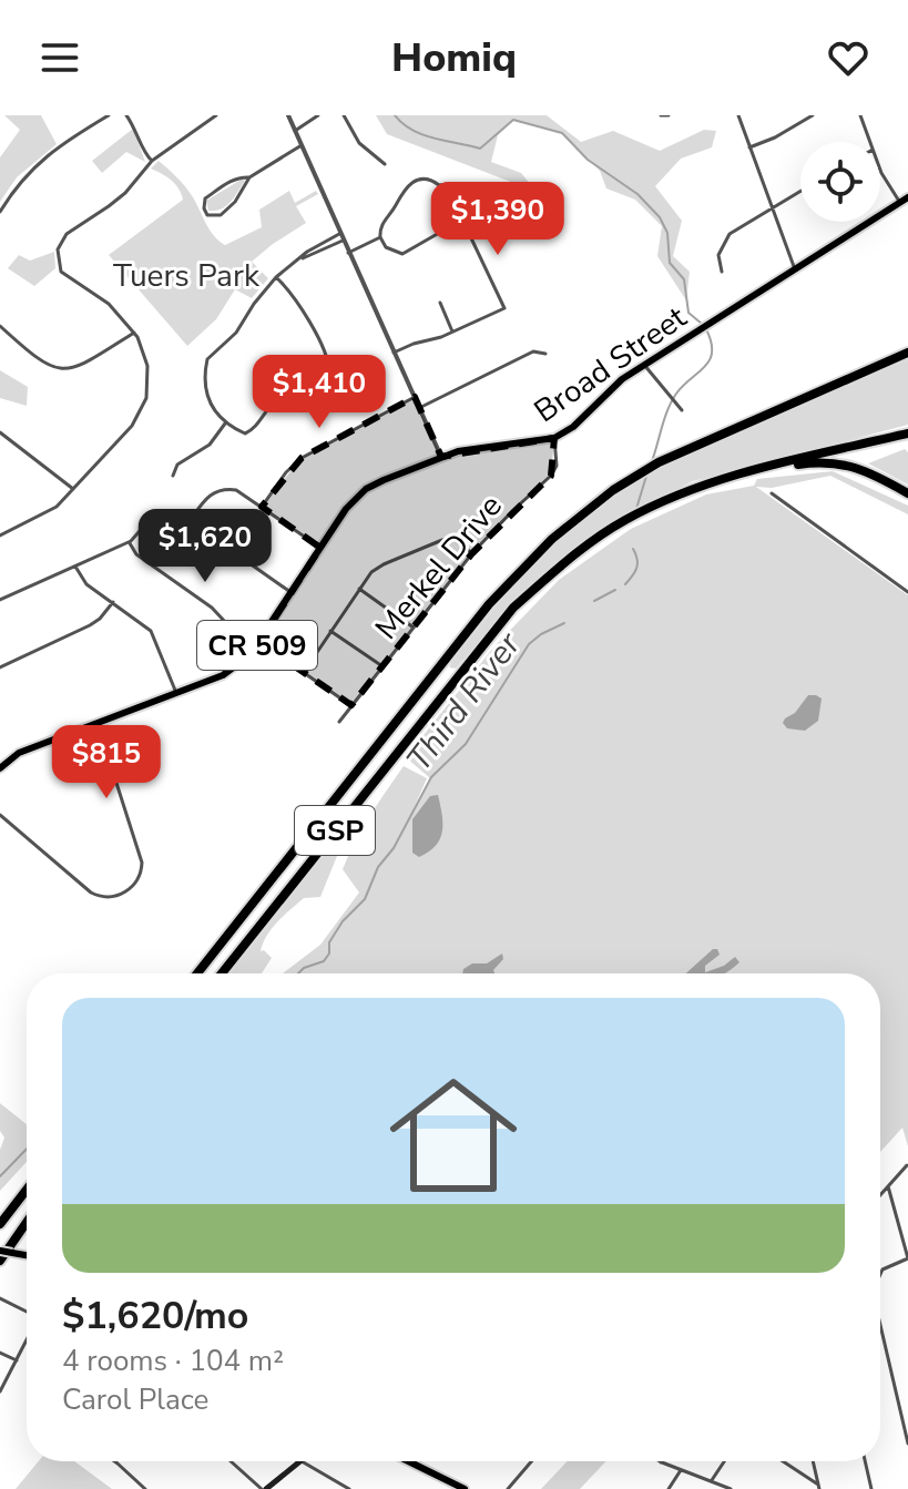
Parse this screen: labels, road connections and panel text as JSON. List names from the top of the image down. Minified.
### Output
{"streets":{"highway":["GSP"],"main road":["Broad Street","CR 509"],"street":["Merkel Drive"]},"crossings":[["Broad Street","Merkel Drive"]],"water":["Third River"],"parks":["Tuers Park"],"page":{"header":"Homiq","price":["$1,390","$1,410","$1,620","$815"],"list":[{"name":"$1,620/mo","note":"4 rooms · 104 m² · Carol Place"}]}}
